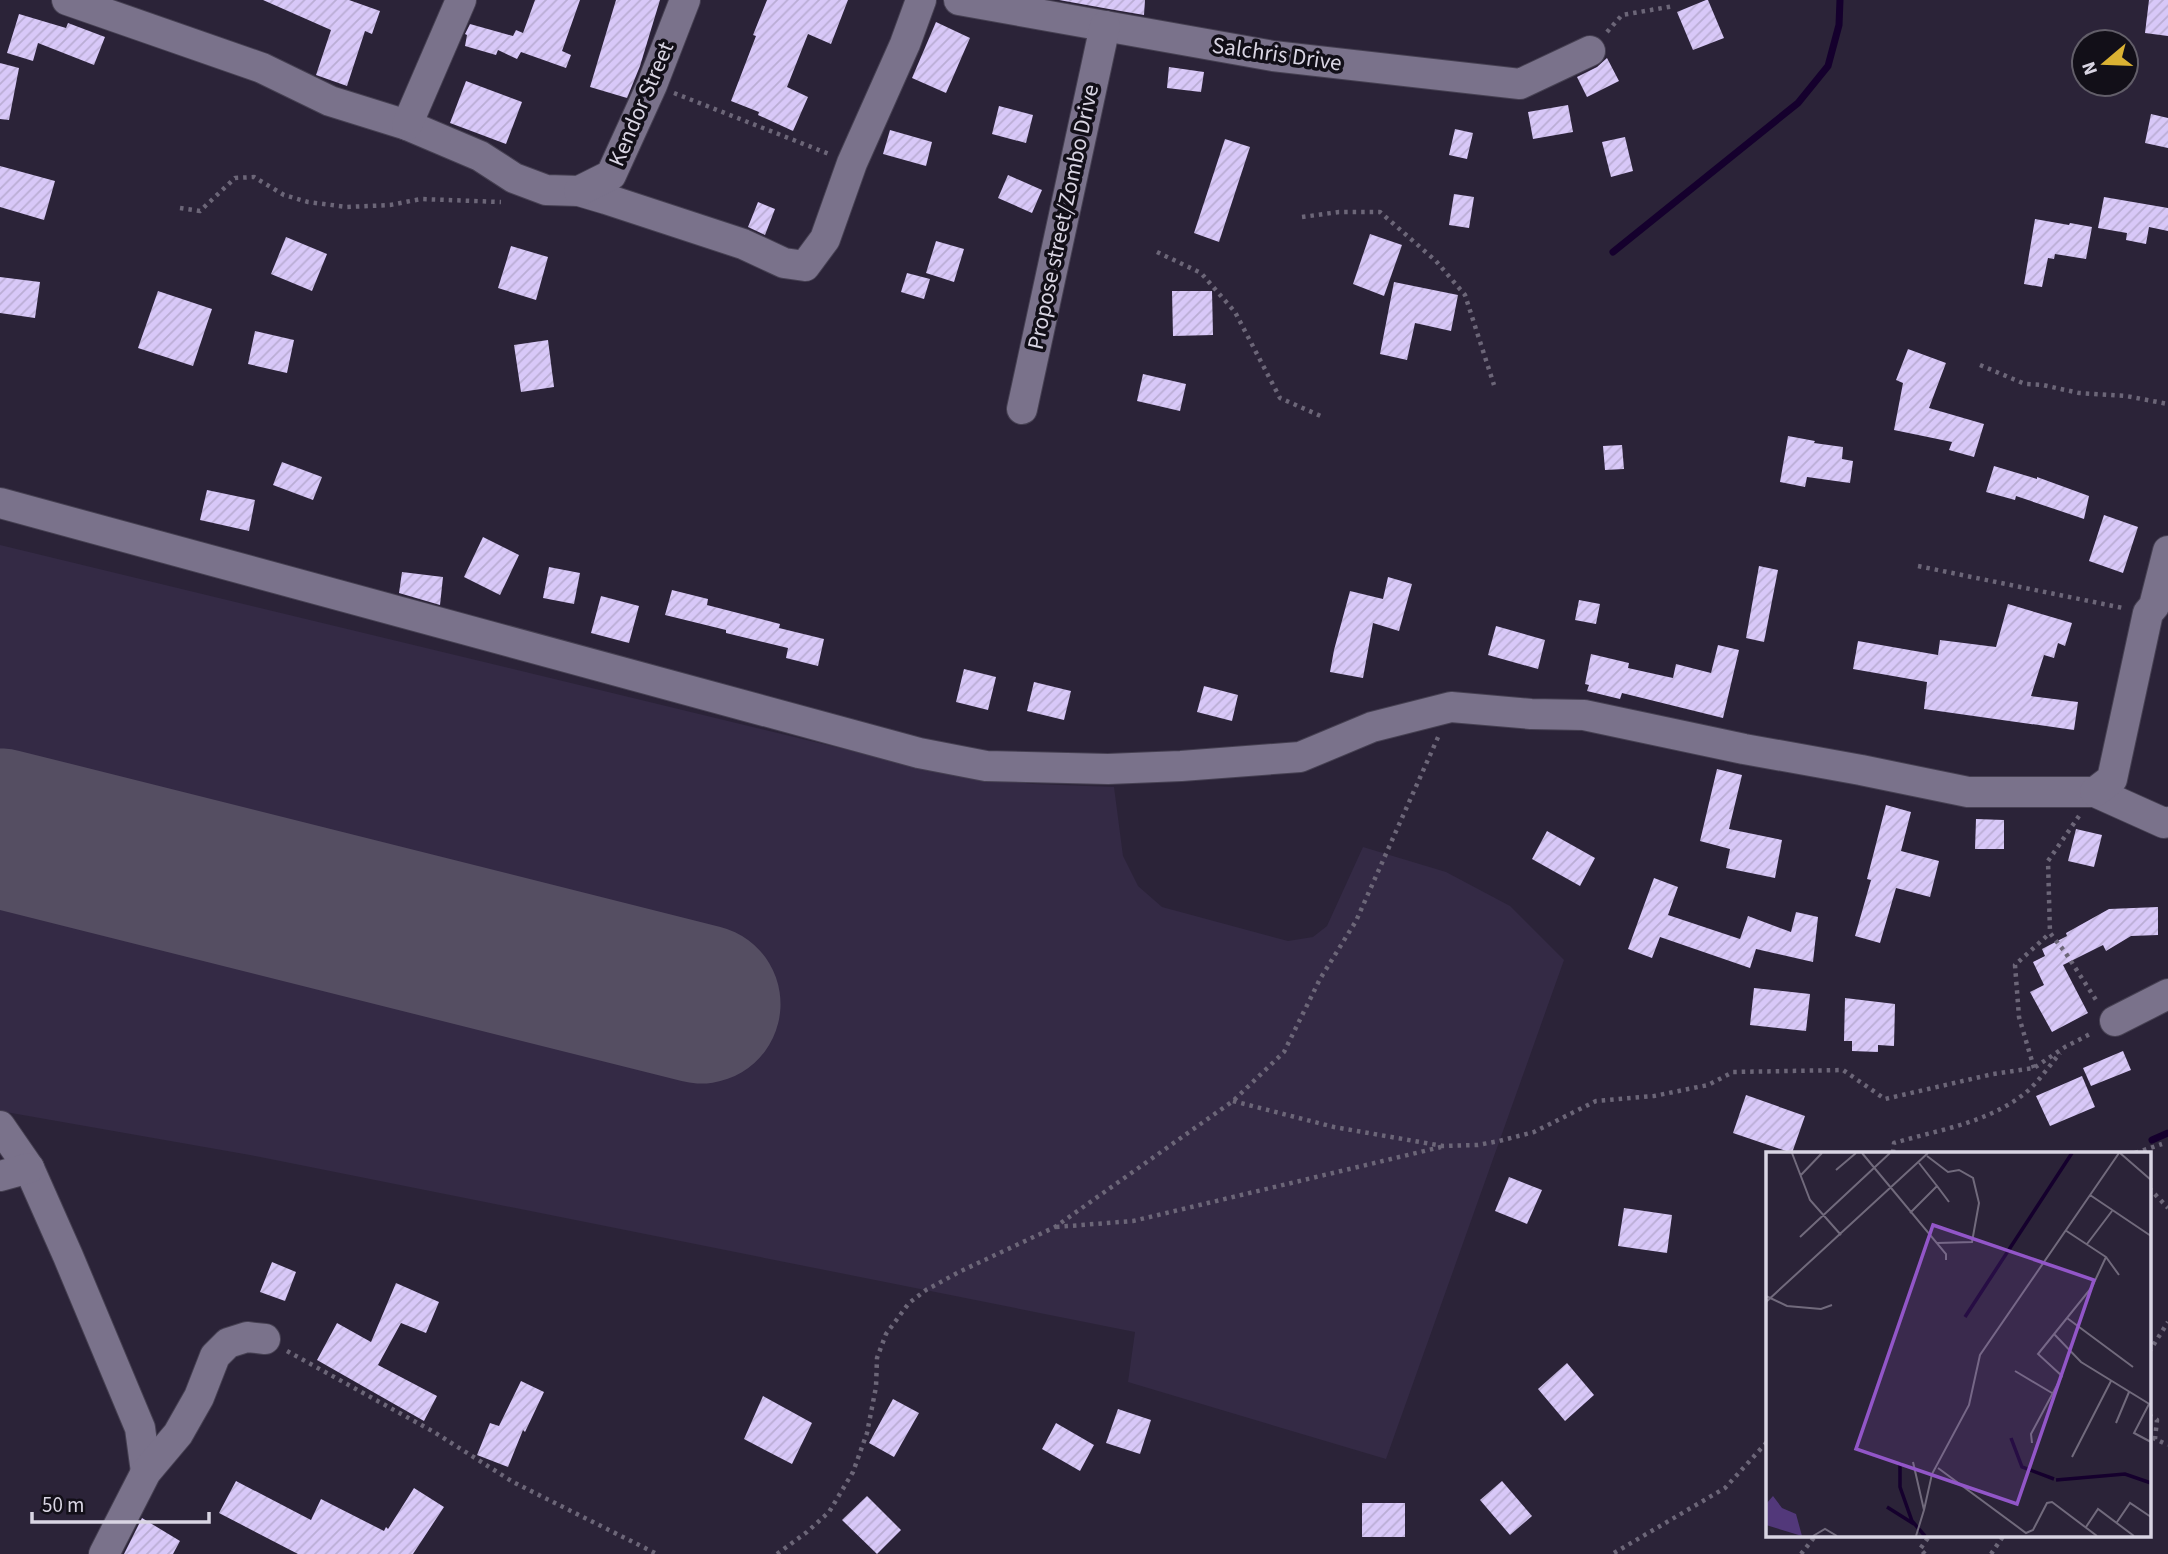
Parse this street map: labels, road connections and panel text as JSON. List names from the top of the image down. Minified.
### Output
{"streets":{"street":["Salchris Drive","Kendor Street","Propose street/Zombo Drive"]},"crossings":[["Salchris Drive","Propose street/Zombo Drive"]],"scale_bar":"50 m","north":"left"}
